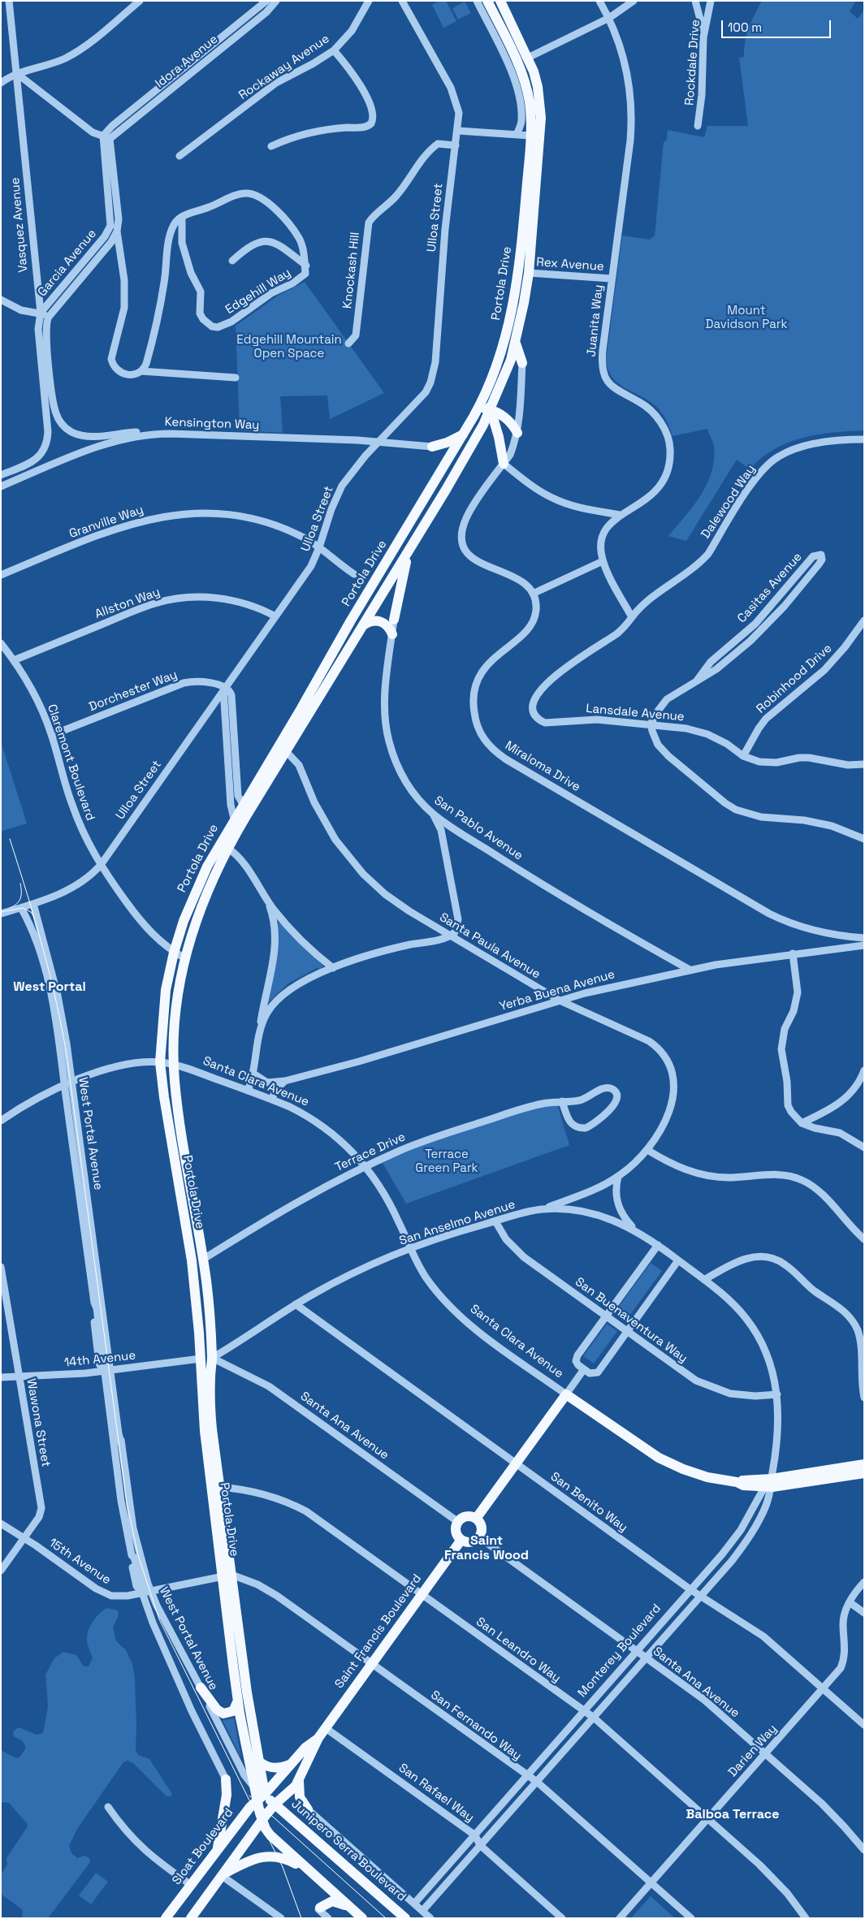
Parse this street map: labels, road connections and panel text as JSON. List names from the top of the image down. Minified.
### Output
{"streets":{"main road":["Portola Drive","Santa Clara Avenue","Saint Francis Boulevard","Sloat Boulevard","Junipero Serra Boulevard"],"street":["Idora Avenue","Rockdale Drive","Rockaway Avenue","Ulloa Street","Vasquez Avenue","Garcia Avenue","Rex Avenue","Knockash Hill","Edgehill Way","Juanita Way","Kensington Way","Dalewood Way","Granville Way","Casitas Avenue","Allston Way","Robinhood Drive","Dorchester Way","Lansdale Avenue","Claremont Boulevard","Miraloma Drive","San Pablo Avenue","Santa Paula Avenue","Yerba Buena Avenue","West Portal Avenue","Terrace Drive","San Anselmo Avenue","San Buenaventura Way","14th Avenue","Wawona Street","Santa Ana Avenue","San Benito Way","15th Avenue","San Leandro Way","Monterey Boulevard","San Fernando Way","Darien Way","San Rafael Way"]},"crossings":[["Idora Avenue","Garcia Avenue"],["Ulloa Street","Knockash Hill"],["Ulloa Street","Kensington Way"],["Ulloa Street","Granville Way"],["Ulloa Street","Allston Way"],["Ulloa Street","Dorchester Way"],["Ulloa Street","Claremont Boulevard"],["Ulloa Street","West Portal Avenue"],["Vasquez Avenue","Garcia Avenue"],["Rex Avenue","Portola Drive"],["Rex Avenue","Juanita Way"],["Portola Drive","Claremont Boulevard"],["Portola Drive","Santa Paula Avenue"],["Portola Drive","Santa Clara Avenue"],["Portola Drive","West Portal Avenue"],["Portola Drive","Terrace Drive"],["Portola Drive","San Anselmo Avenue"],["Portola Drive","14th Avenue"],["Portola Drive","Santa Ana Avenue"],["Portola Drive","15th Avenue"],["Portola Drive","Saint Francis Boulevard"],["Portola Drive","San Leandro Way"],["Portola Drive","San Fernando Way"],["Portola Drive","Sloat Boulevard"],["Portola Drive","Junipero Serra Boulevard"],["Dalewood Way","Lansdale Avenue"],["Casitas Avenue","Lansdale Avenue"],["Allston Way","Claremont Boulevard"],["Robinhood Drive","Lansdale Avenue"],["Dorchester Way","Claremont Boulevard"],["San Pablo Avenue","Yerba Buena Avenue"],["Santa Paula Avenue","Yerba Buena Avenue"],["Santa Paula Avenue","San Anselmo Avenue"],["Santa Clara Avenue","West Portal Avenue"],["Santa Clara Avenue","Terrace Drive"],["Santa Clara Avenue","San Anselmo Avenue"],["Santa Clara Avenue","Monterey Boulevard"],["West Portal Avenue","14th Avenue"],["West Portal Avenue","15th Avenue"],["West Portal Avenue","Junipero Serra Boulevard"],["San Anselmo Avenue","San Buenaventura Way"],["San Anselmo Avenue","Santa Ana Avenue"],["San Anselmo Avenue","San Benito Way"],["San Anselmo Avenue","Monterey Boulevard"],["14th Avenue","Wawona Street"],["Wawona Street","15th Avenue"],["Santa Ana Avenue","Saint Francis Boulevard"],["Santa Ana Avenue","Monterey Boulevard"],["Santa Ana Avenue","Darien Way"],["San Benito Way","Monterey Boulevard"],["San Benito Way","Darien Way"],["15th Avenue","San Fernando Way"],["Saint Francis Boulevard","San Leandro Way"],["Saint Francis Boulevard","San Fernando Way"],["Saint Francis Boulevard","San Rafael Way"],["Saint Francis Boulevard","Sloat Boulevard"],["Saint Francis Boulevard","Junipero Serra Boulevard"],["San Leandro Way","Monterey Boulevard"],["San Leandro Way","Darien Way"],["Monterey Boulevard","San Fernando Way"],["Monterey Boulevard","San Rafael Way"],["Monterey Boulevard","Junipero Serra Boulevard"],["San Fernando Way","Darien Way"],["Sloat Boulevard","Junipero Serra Boulevard"]],"districts":["West Portal","Saint Francis Wood","Balboa Terrace"],"parks":["Mount Davidson Park","Edgehill Mountain Open Space","Terrace Green Park"],"scale_bar":"100 m"}
